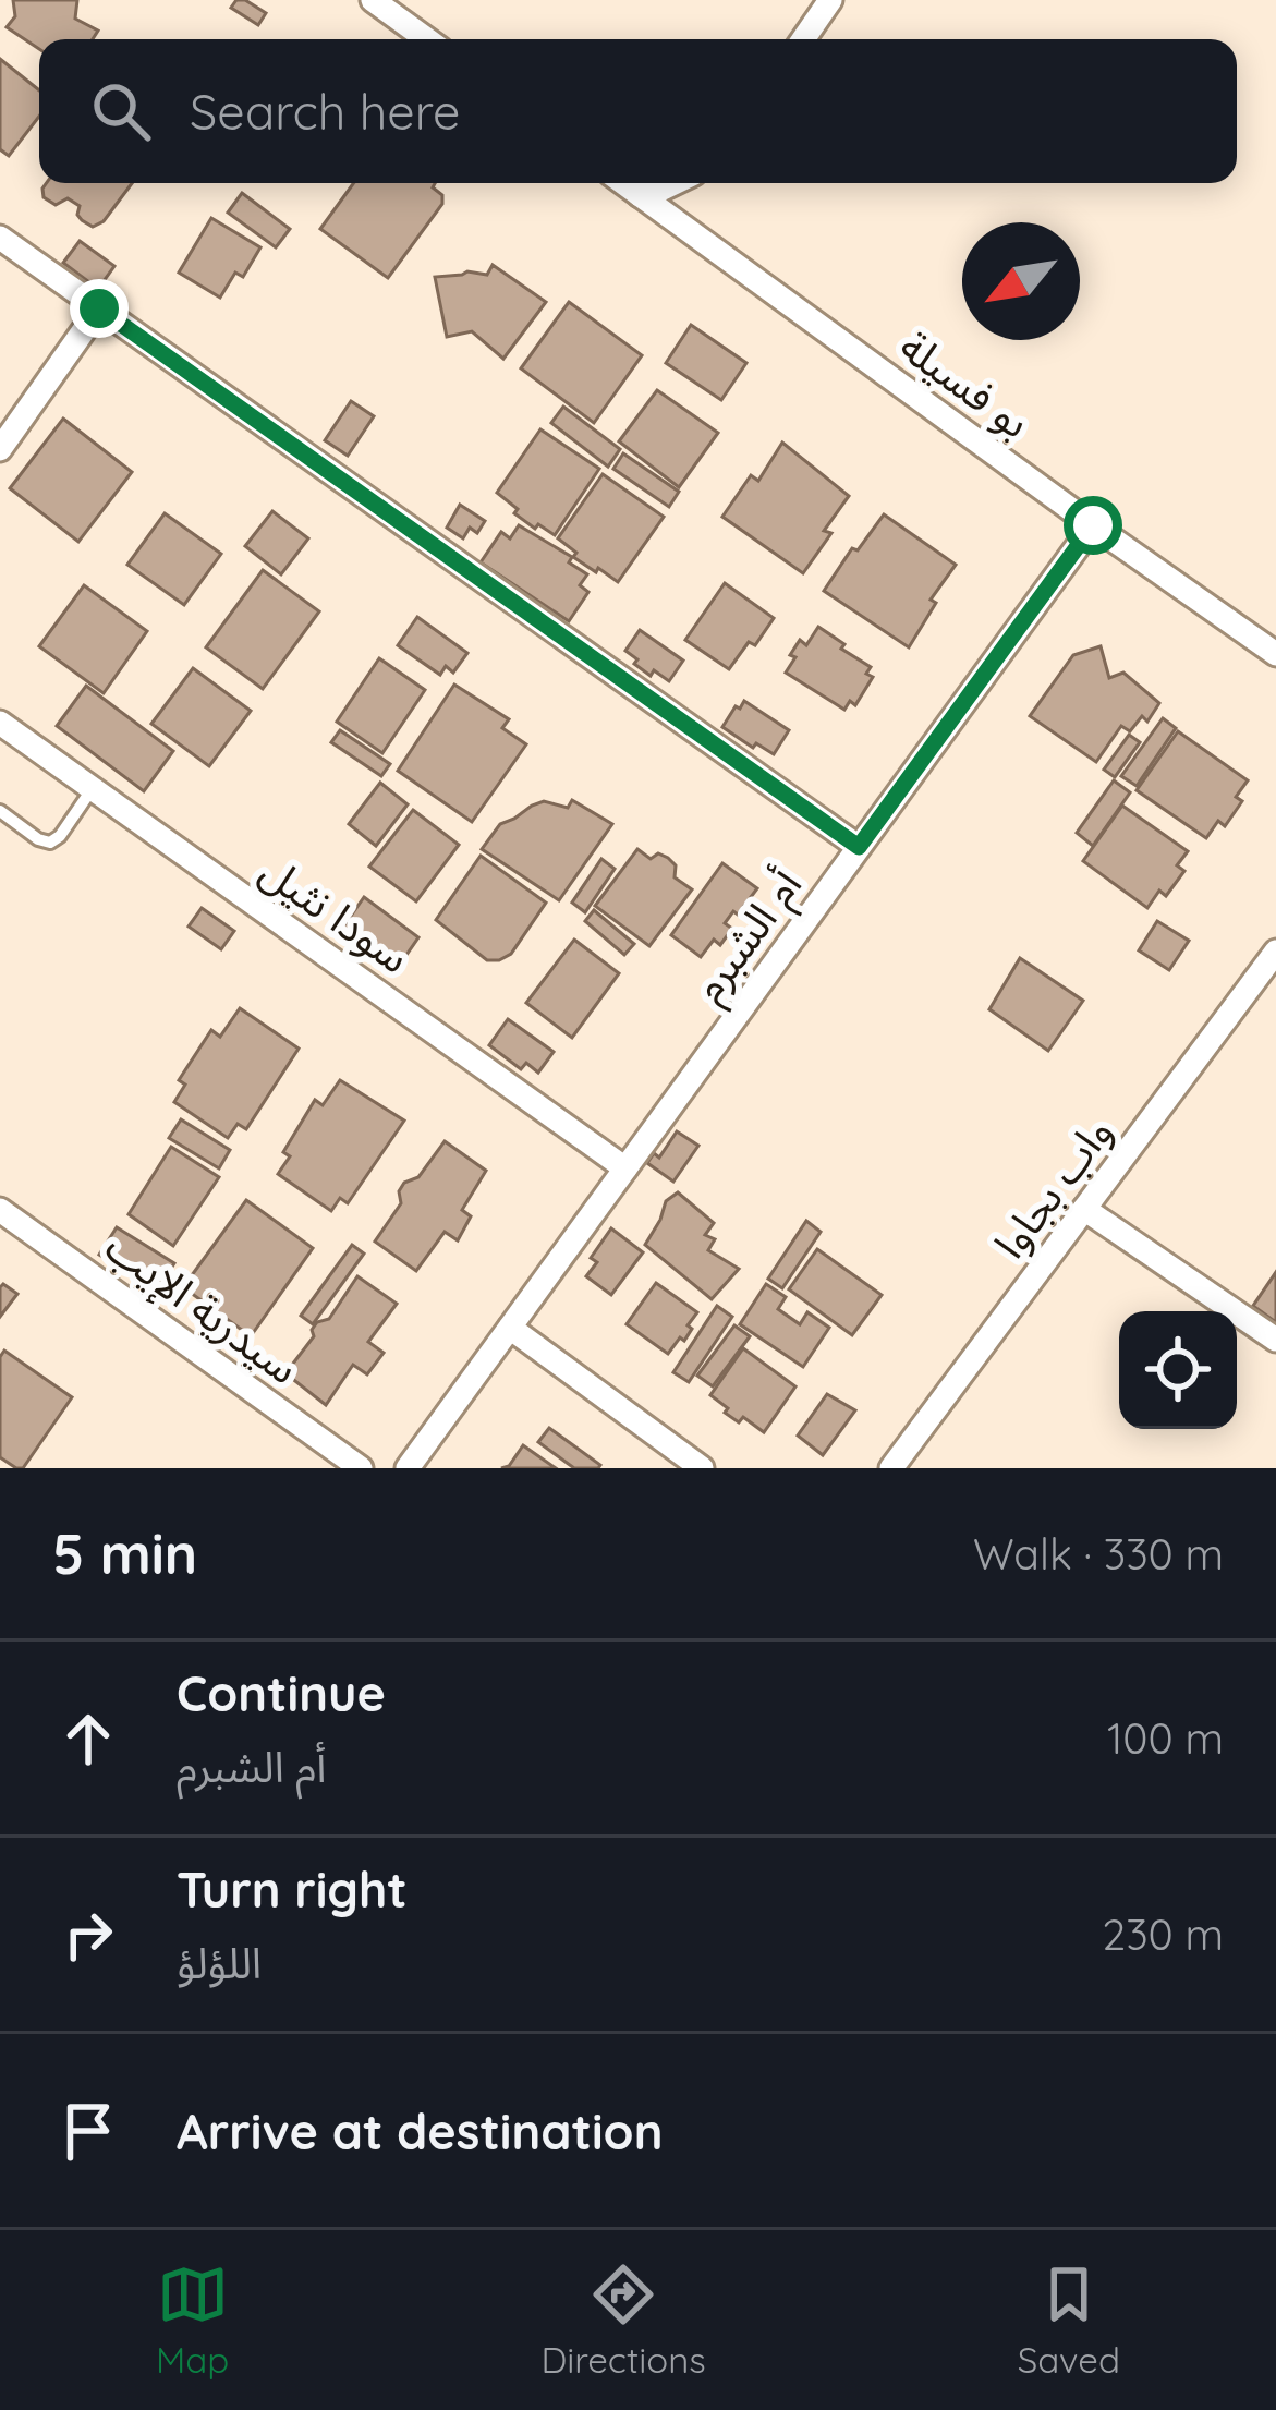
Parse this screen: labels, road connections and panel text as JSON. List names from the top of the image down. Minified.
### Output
{"streets":{"street":["بو فسيلة","سودا نثيل","أم الشبرم","واب بجاوا","سيدرية الإيب"]},"crossings":[["بو فسيلة","أم الشبرم"],["سودا نثيل","أم الشبرم"]],"north":"bottom left","page":{"search":"Search here","heading":["5 min","Walk · 330 m"],"list":[["Continue","أم الشبرم","100 m"],["Turn right","اللؤلؤ","230 m"],"Arrive at destination"],"nav":["Map","Directions","Saved"]}}
